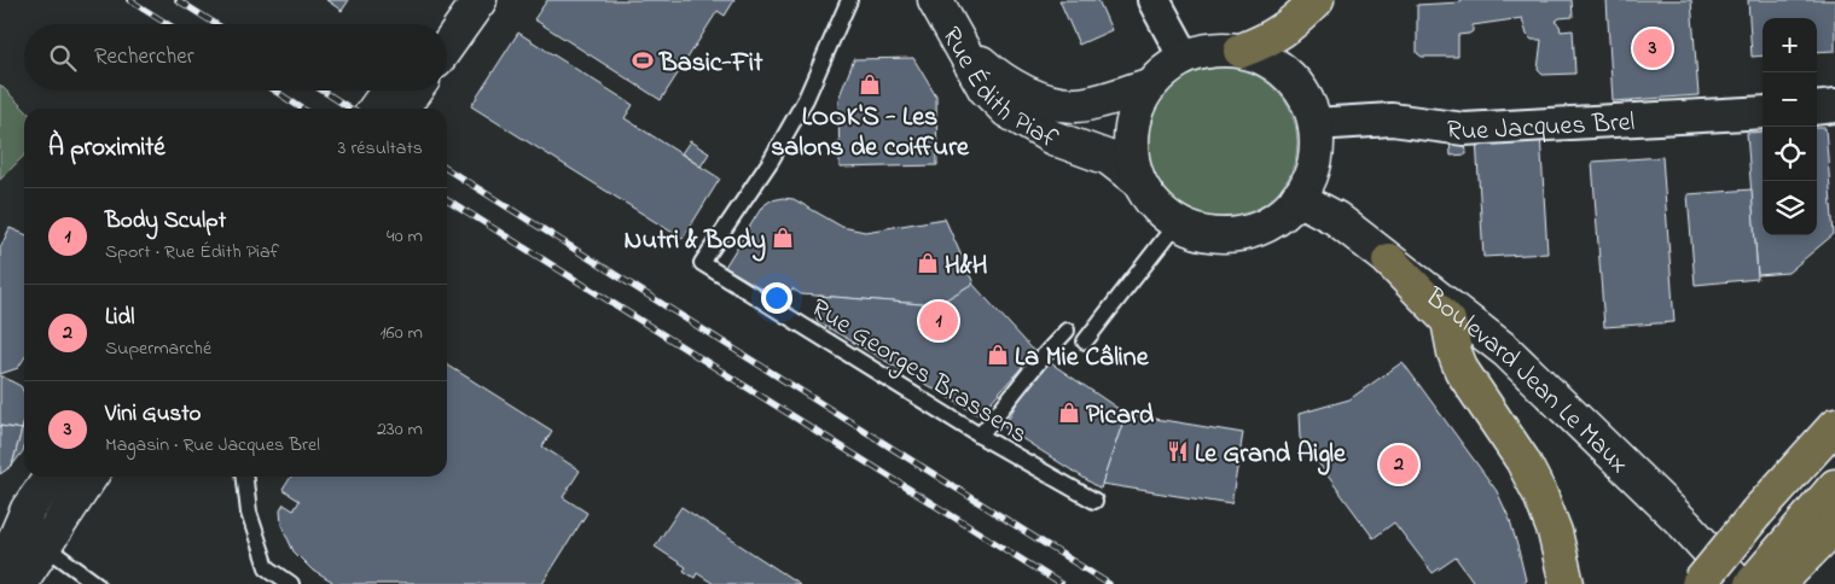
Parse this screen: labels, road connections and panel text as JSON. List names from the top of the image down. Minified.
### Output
{"streets":{"main road":["Rue Édith Piaf","Boulevard Jean Le Maux"],"street":["Rue Jacques Brel"],"lane":["Rue Georges Brassens"]},"crossings":[["Rue Édith Piaf","Rue Jacques Brel"],["Rue Édith Piaf","Boulevard Jean Le Maux"],["Rue Jacques Brel","Boulevard Jean Le Maux"]],"places":{"sports":["Basic-Fit"],"shop":["LOOK'S - Les salons de coiffure","Nutri & Body","H&H","La Mie Câline","Picard"],"restaurant":["Le Grand Aigle"]},"page":{"map_buttons":["+","−"],"search":"Rechercher","pins":["3","1","2"],"heading":["À proximité","3 résultats"],"list":[{"mark":"1","name":"Body Sculpt","note":"Sport · Rue Édith Piaf","value":"40 m"},{"mark":"2","name":"Lidl","note":"Supermarché","value":"160 m"},{"mark":"3","name":"Vini Gusto","note":"Magasin · Rue Jacques Brel","value":"230 m"}]}}
